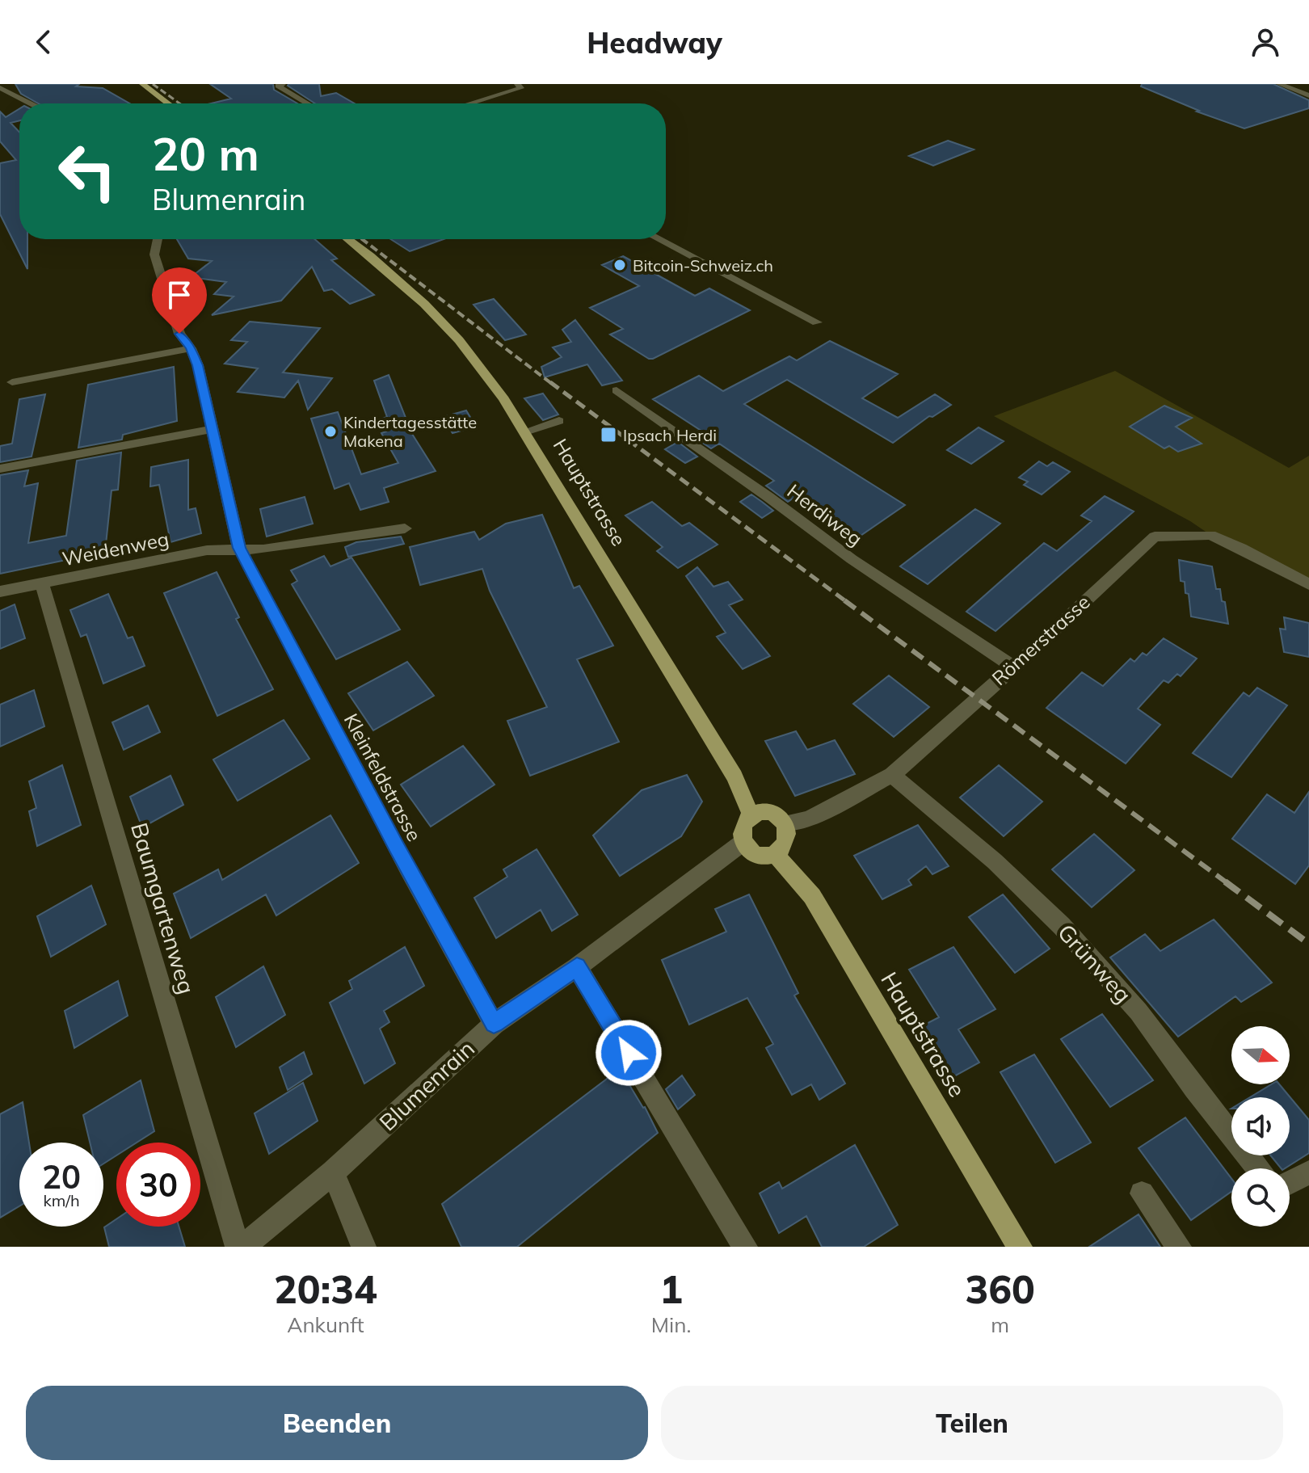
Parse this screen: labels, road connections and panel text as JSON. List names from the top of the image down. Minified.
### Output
{"streets":{"main road":["Hauptstrasse"],"street":["Herdiweg","Weidenweg","Römerstrasse","Kleinfeldstrasse","Baumgartenweg","Grünweg","Blumenrain"]},"crossings":[["Hauptstrasse","Römerstrasse"],["Hauptstrasse","Blumenrain"],["Herdiweg","Römerstrasse"],["Weidenweg","Kleinfeldstrasse"],["Weidenweg","Baumgartenweg"],["Römerstrasse","Grünweg"],["Römerstrasse","Blumenrain"],["Kleinfeldstrasse","Blumenrain"]],"places":{"other":["Bitcoin-Schweiz.ch","Kindertagesstätte Makena"],"transit":["Ipsach Herdi"]},"north":"right","page":{"header":"Headway","turn":["20 m","Blumenrain"],"speed":"20 km/h","limit":"30","eta":["20:34","Ankunft","1","Min.","360","m"],"buttons":["Beenden","Teilen"]}}
